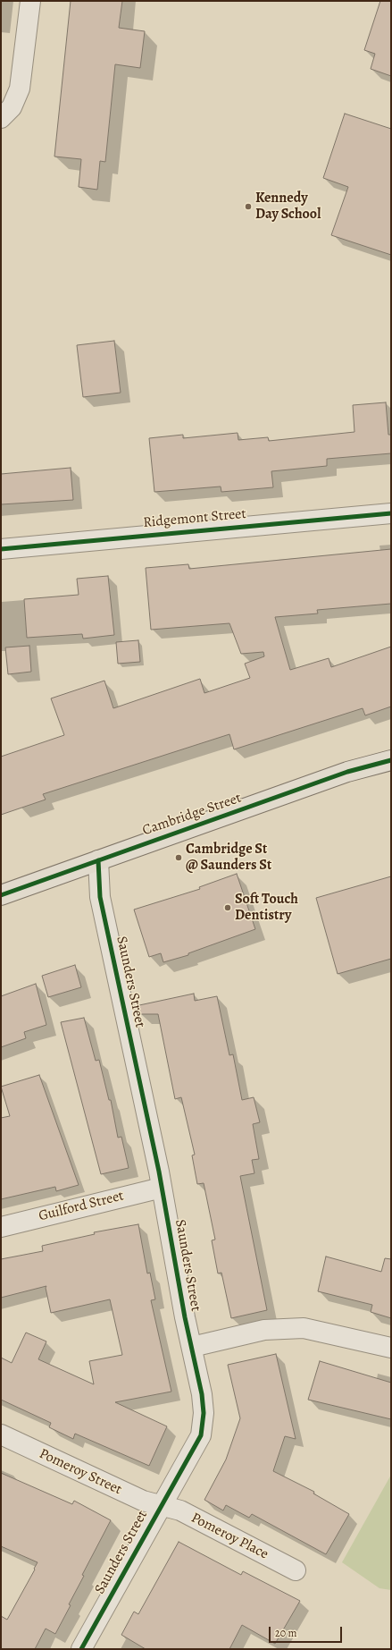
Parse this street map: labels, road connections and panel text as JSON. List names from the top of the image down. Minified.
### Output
{"streets":{"main road":["Cambridge Street"],"street":["Ridgemont Street","Saunders Street","Guilford Street","Pomeroy Street","Pomeroy Place"]},"crossings":[["Cambridge Street","Saunders Street"],["Saunders Street","Guilford Street"],["Saunders Street","Pomeroy Street"],["Saunders Street","Pomeroy Place"],["Pomeroy Street","Pomeroy Place"]],"places":["Kennedy Day School","Cambridge St @ Saunders St","Soft Touch Dentistry"],"scale_bar":"20 m"}
